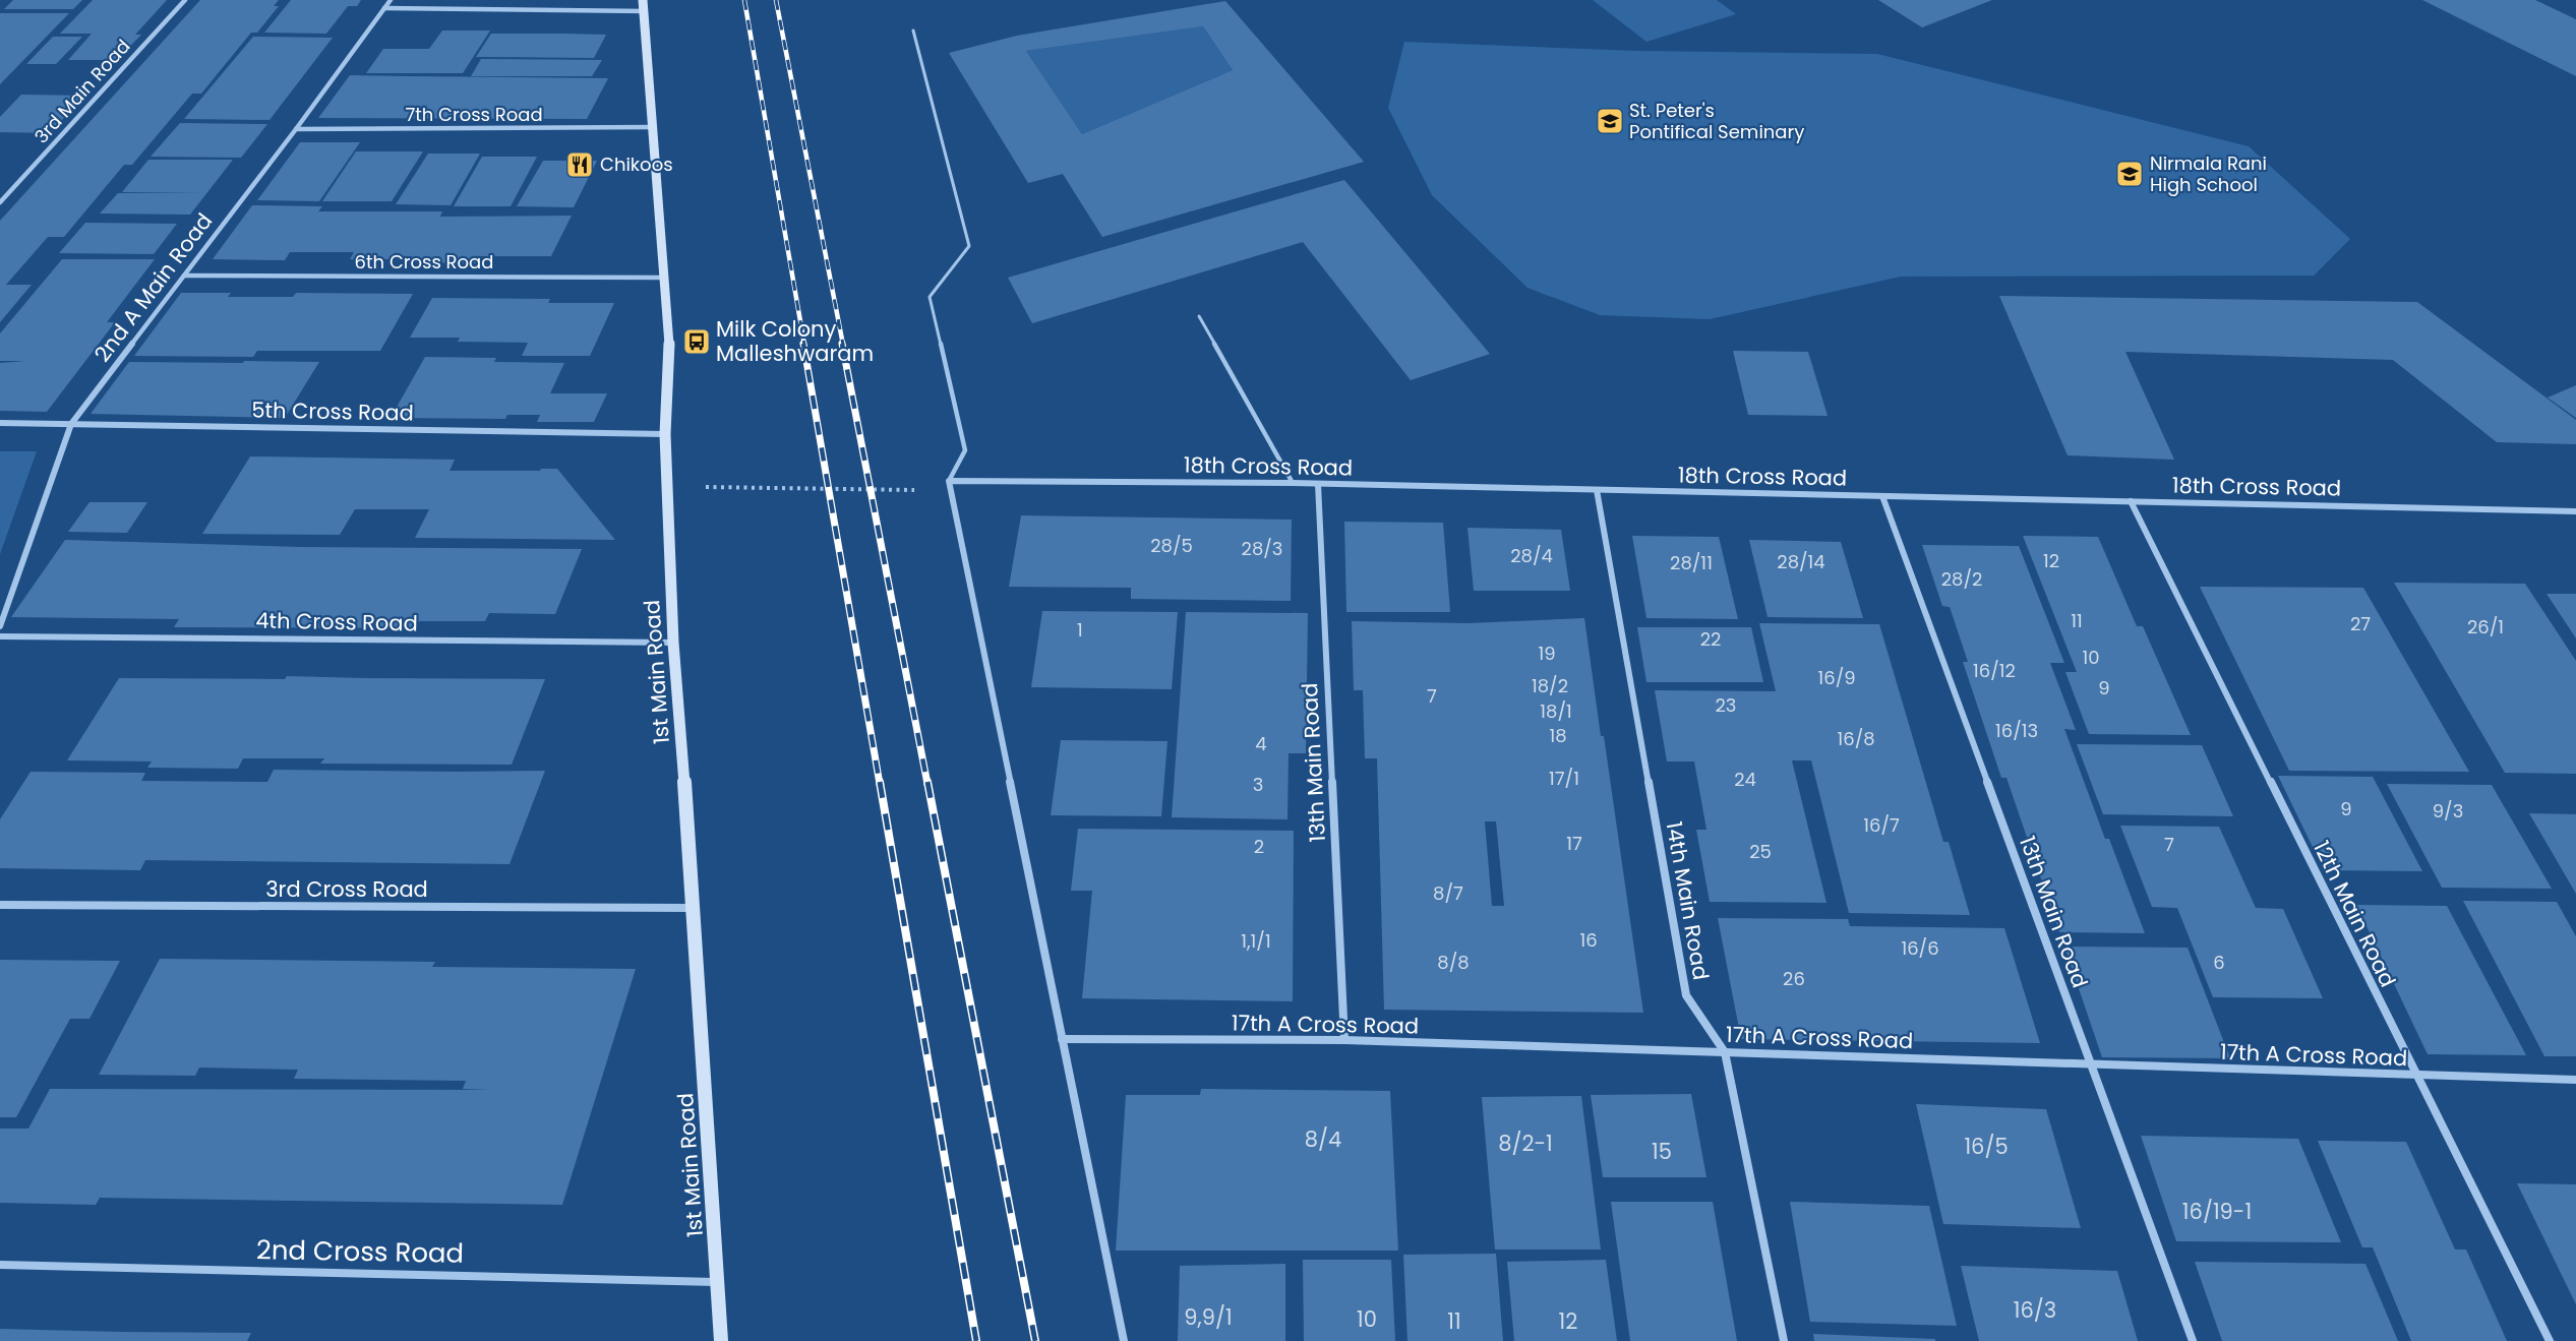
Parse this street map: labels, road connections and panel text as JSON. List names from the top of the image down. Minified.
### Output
{"streets":{"main road":["1st Main Road"],"street":["3rd Main Road","7th Cross Road","6th Cross Road","2nd A Main Road","5th Cross Road","18th Cross Road","4th Cross Road","13th Main Road","3rd Cross Road","14th Main Road","12th Main Road","17th A Cross Road","2nd Cross Road"]},"crossings":[["7th Cross Road","2nd A Main Road"],["7th Cross Road","1st Main Road"],["6th Cross Road","2nd A Main Road"],["6th Cross Road","1st Main Road"],["2nd A Main Road","5th Cross Road"],["5th Cross Road","1st Main Road"],["18th Cross Road","13th Main Road"],["18th Cross Road","14th Main Road"],["18th Cross Road","12th Main Road"],["4th Cross Road","1st Main Road"],["1st Main Road","3rd Cross Road"],["1st Main Road","2nd Cross Road"],["13th Main Road","17th A Cross Road"],["14th Main Road","17th A Cross Road"],["12th Main Road","17th A Cross Road"]],"places":{"school or university":["St. Peter's Pontifical Seminary","Nirmala Rani High School"],"restaurant":["Chikoos"],"bus stop":["Milk Colony Malleshwaram"]},"house_numbers":["28/5","28/3","28/4","12","28/14","28/11","28/2","11","27","26/1","1","22","19","10","16/12","16/9","18/2","9","7","23","18/1","16/13","18","16/8","4","17/1","24","3","9","9/3","16/7","17","7","2","25","8/7","16","1,1/1","16/6","8/8","6","26","8/4","8/2-1","16/5","15","16/19-1","16/3","9,9/1","10","11","12"]}
